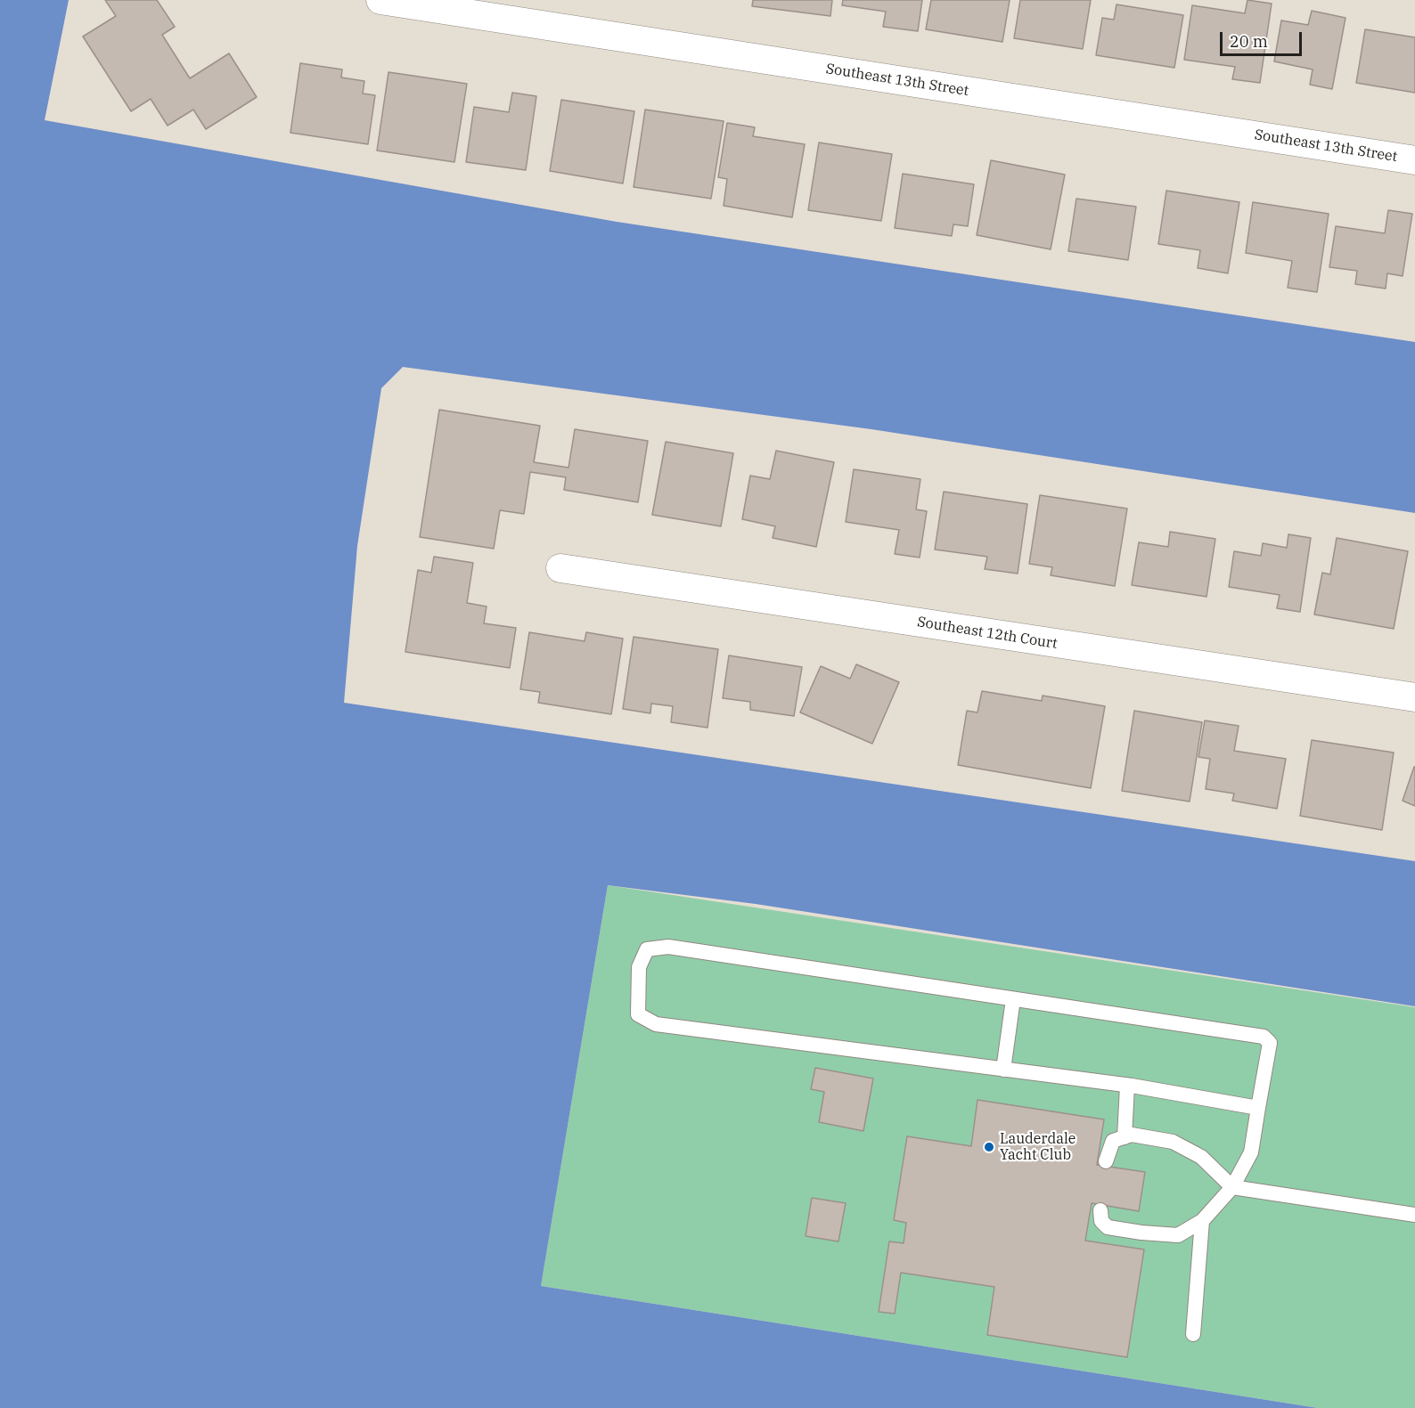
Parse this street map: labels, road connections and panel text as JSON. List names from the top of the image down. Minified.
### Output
{"streets":{"street":["Southeast 13th Street","Southeast 12th Court"]},"places":["Lauderdale Yacht Club"],"scale_bar":"20 m"}
